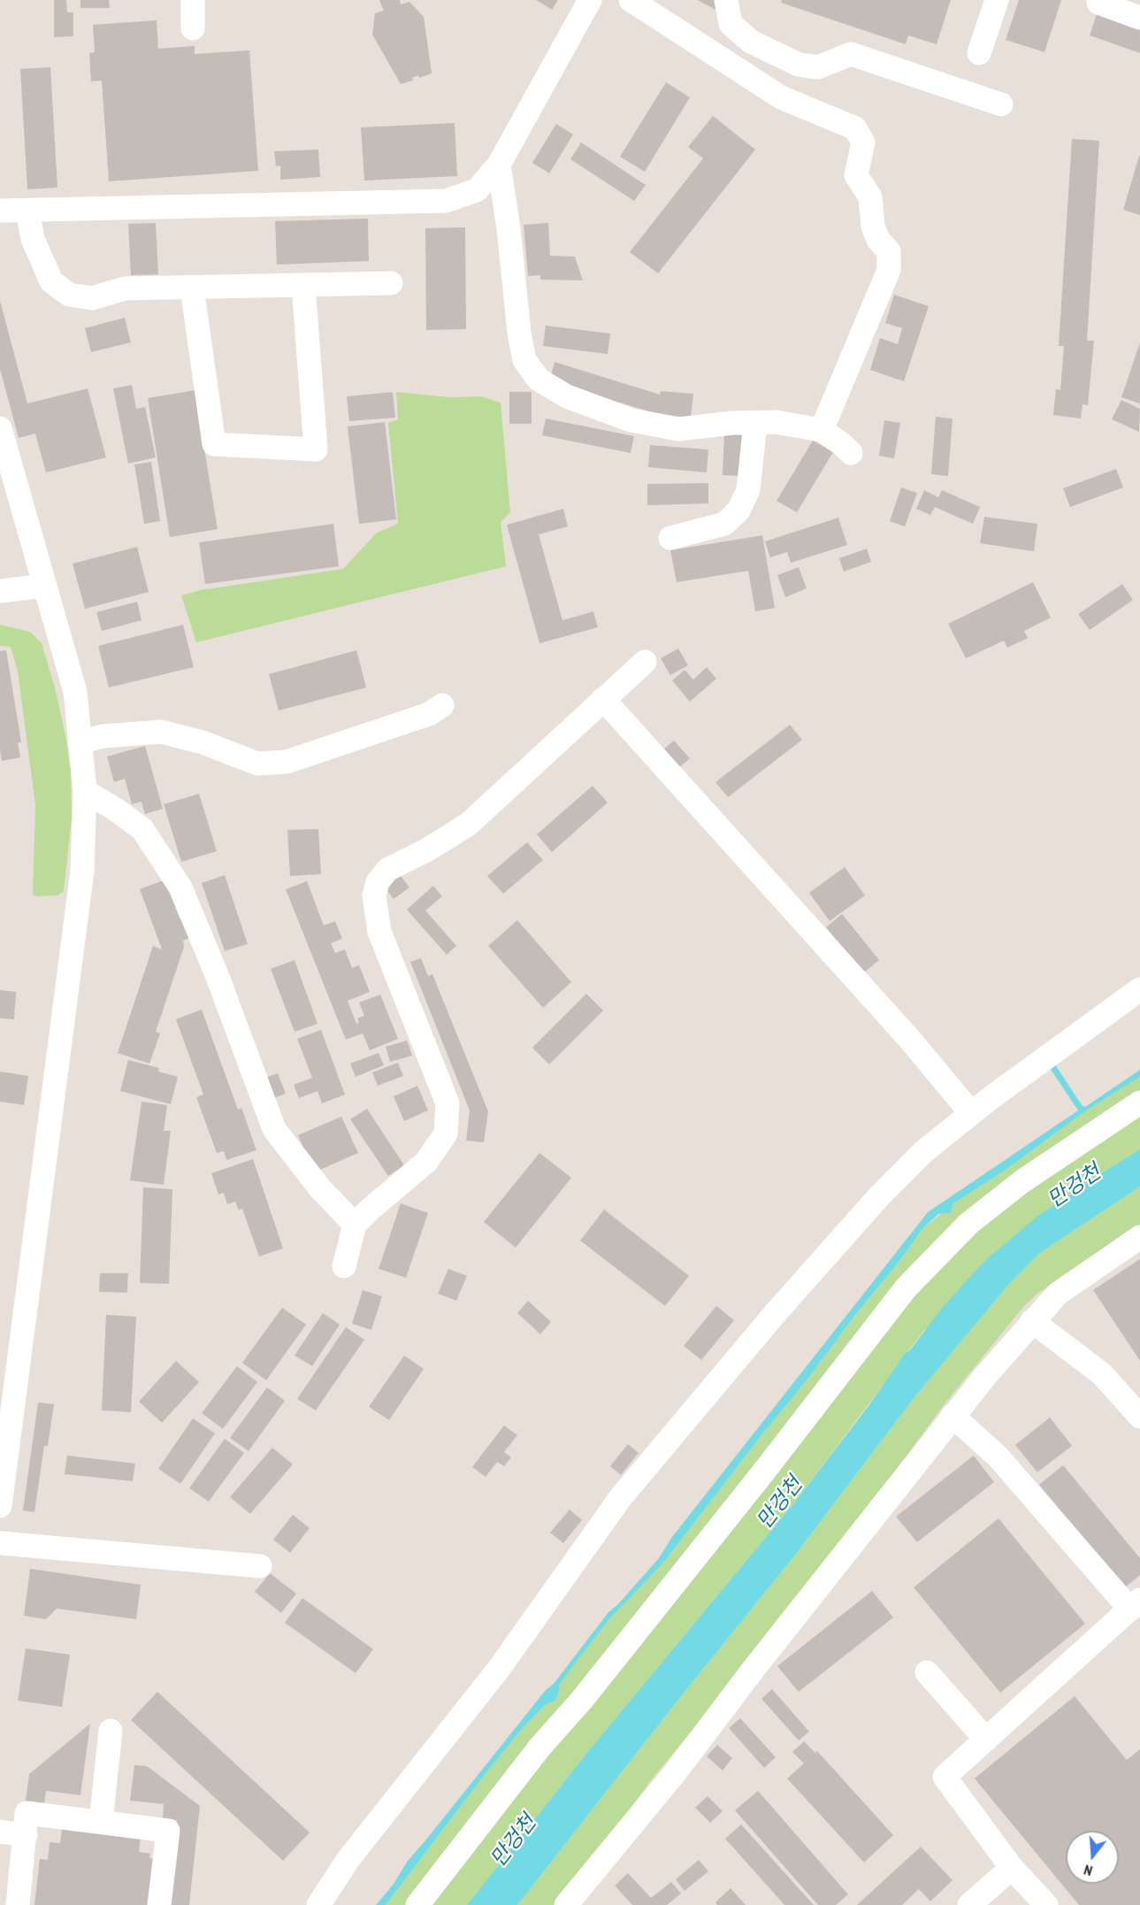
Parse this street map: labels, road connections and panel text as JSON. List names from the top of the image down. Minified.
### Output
{"water":["만겅천"],"north":"bottom"}
